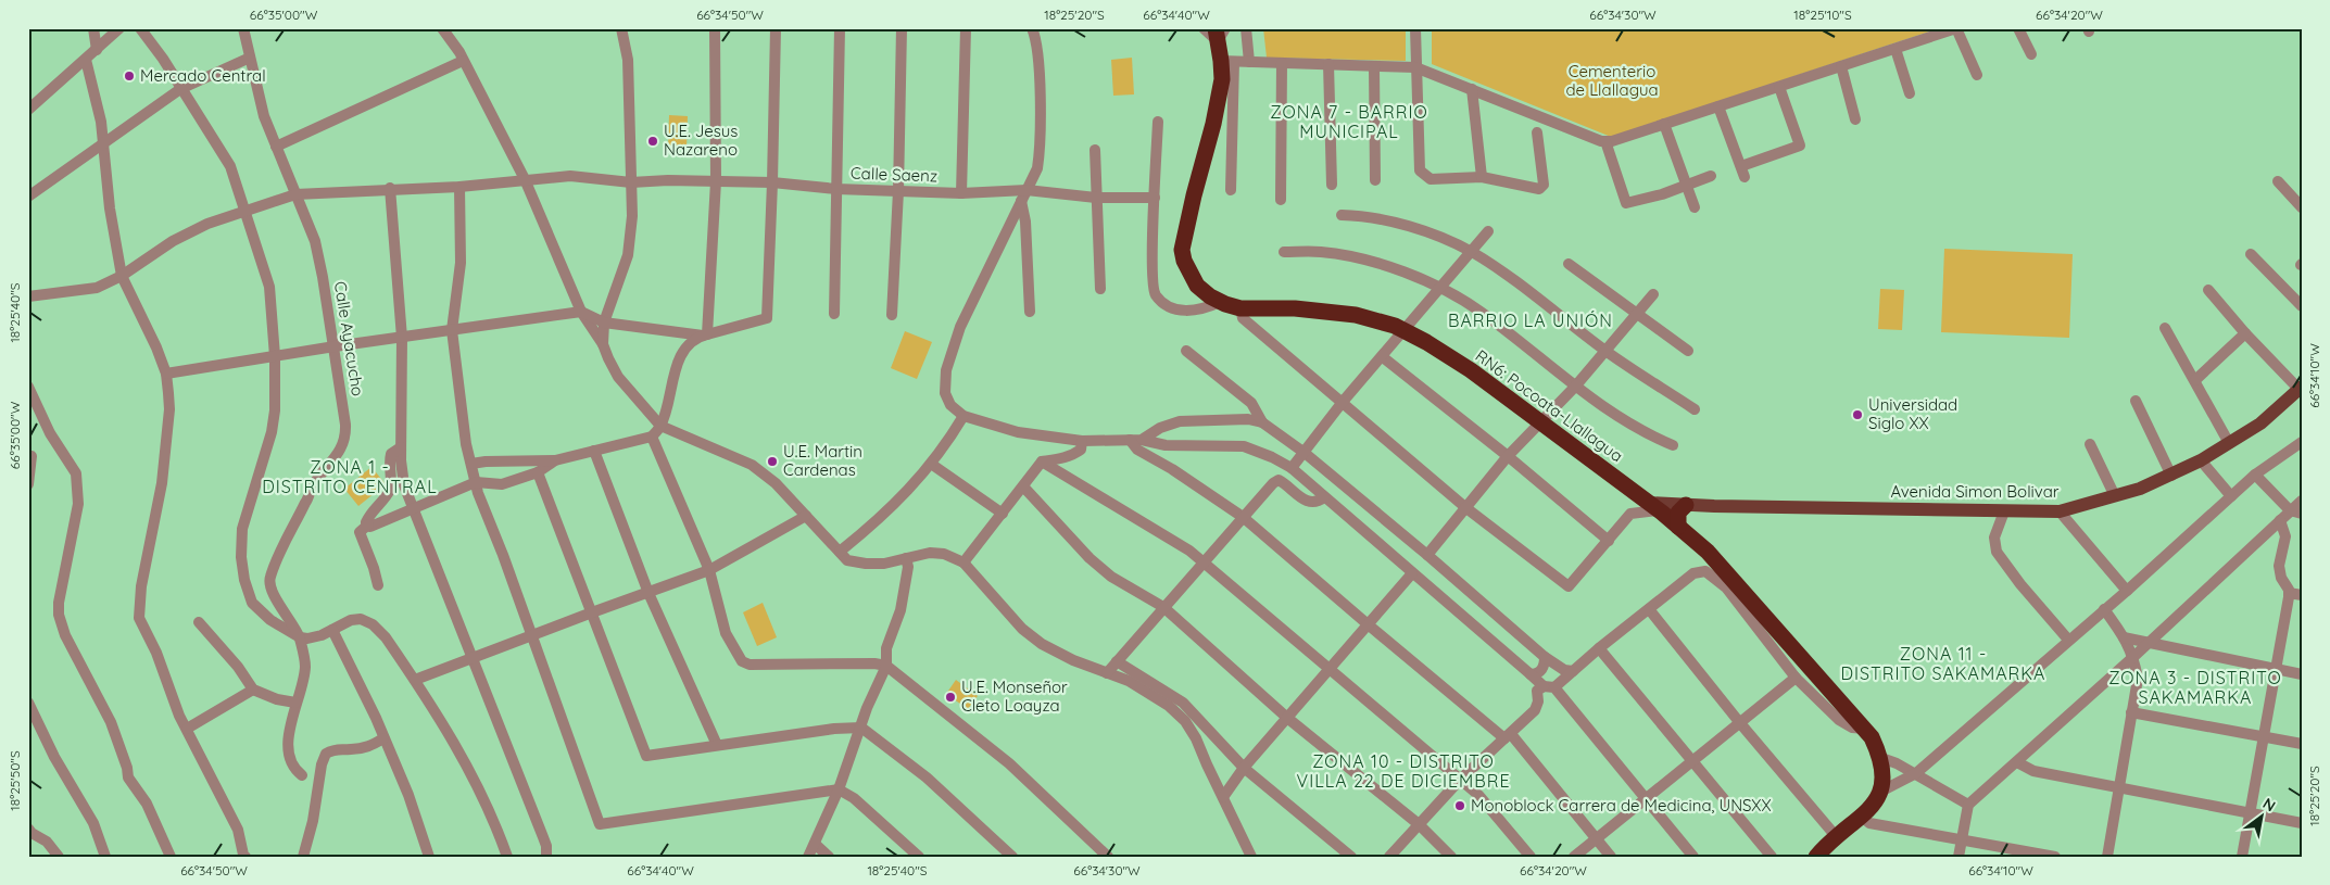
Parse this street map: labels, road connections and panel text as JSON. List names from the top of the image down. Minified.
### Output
{"streets":{"highway":["RN6: Pocoata-Llallagua"],"main road":["Avenida Simon Bolivar"],"street":["Calle Saenz","Calle Ayacucho"]},"crossings":[["Calle Saenz","Calle Ayacucho"],["RN6: Pocoata-Llallagua","Avenida Simon Bolivar"]],"districts":["ZONA 7 - BARRIO MUNICIPAL","BARRIO LA UNIÓN","ZONA 1 - DISTRITO CENTRAL","ZONA 11 - DISTRITO SAKAMARKA","ZONA 3 - DISTRITO SAKAMARKA","ZONA 10 - DISTRITO VILLA 22 DE DICIEMBRE"],"parks":["Cementerio de Llallagua"],"places":["Mercado Central","U.E. Jesus Nazareno","Universidad Siglo XX","U.E. Martin Cardenas","U.E. Monseñor Cleto Loayza","Monoblock Carrera de Medicina, UNSXX"],"north":"top right","coordinates":["66°35'00\"W","66°34'50\"W","18°25'20\"S","66°34'40\"W","66°34'30\"W","18°25'10\"S","66°34'20\"W","18°25'40\"S","66°34'10\"W","18°25'50\"S"]}
